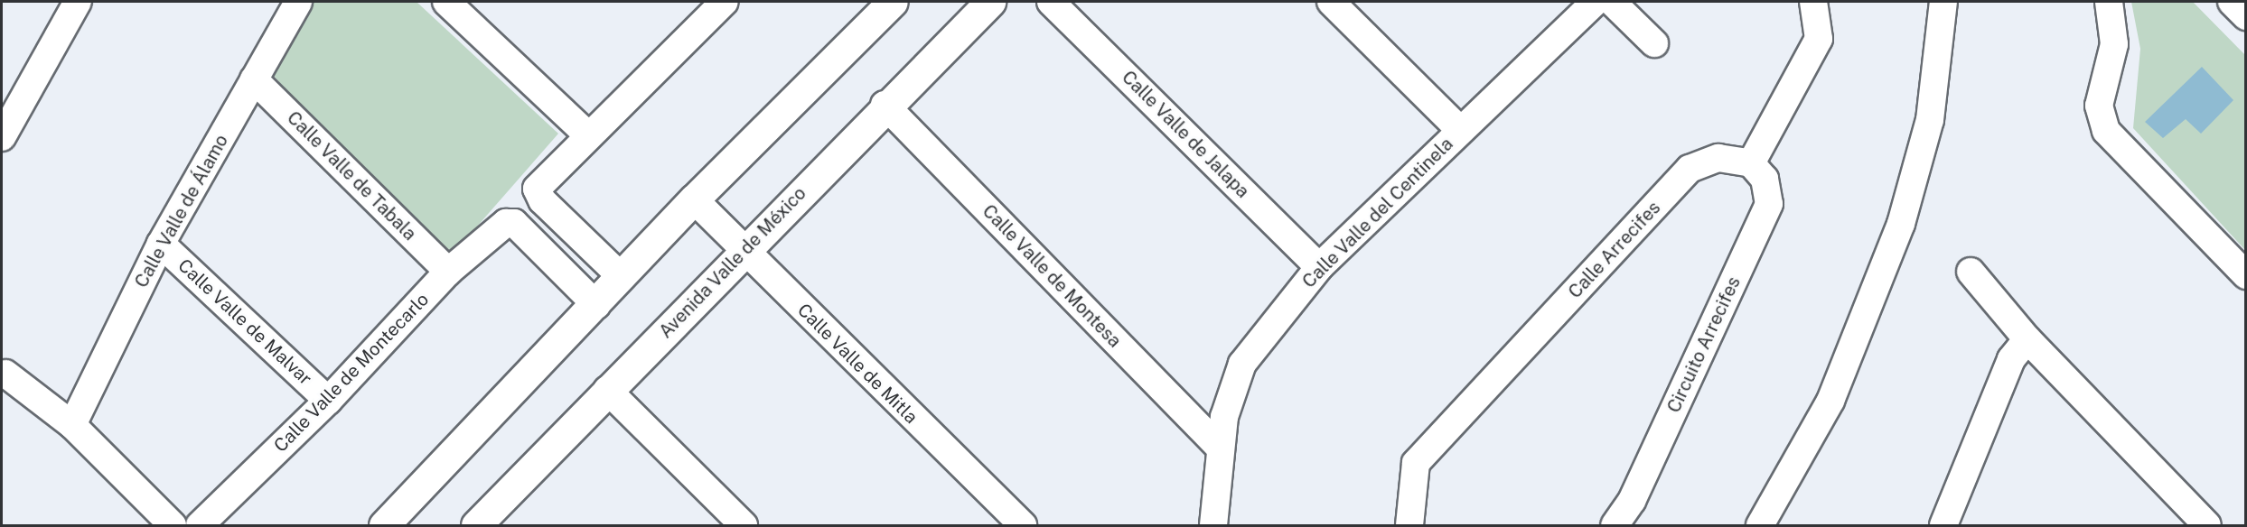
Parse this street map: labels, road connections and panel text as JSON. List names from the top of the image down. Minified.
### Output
{"streets":{"street":["Calle Valle de Jalapa","Calle Valle de Tabala","Calle Valle de Álamo","Calle Valle del Centinela","Calle Arrecifes","Avenida Valle de México","Calle Valle de Montesa","Calle Valle de Malvar","Circuito Arrecifes","Calle Valle de Mitla","Calle Valle de Montecarlo"]},"crossings":[["Calle Valle de Jalapa","Calle Valle del Centinela"],["Calle Valle de Tabala","Calle Valle de Álamo"],["Calle Valle de Tabala","Calle Valle de Montecarlo"],["Calle Valle de Álamo","Calle Valle de Malvar"],["Calle Valle del Centinela","Calle Valle de Montesa"],["Calle Arrecifes","Circuito Arrecifes"],["Avenida Valle de México","Calle Valle de Montesa"],["Avenida Valle de México","Calle Valle de Mitla"],["Calle Valle de Malvar","Calle Valle de Montecarlo"]]}
